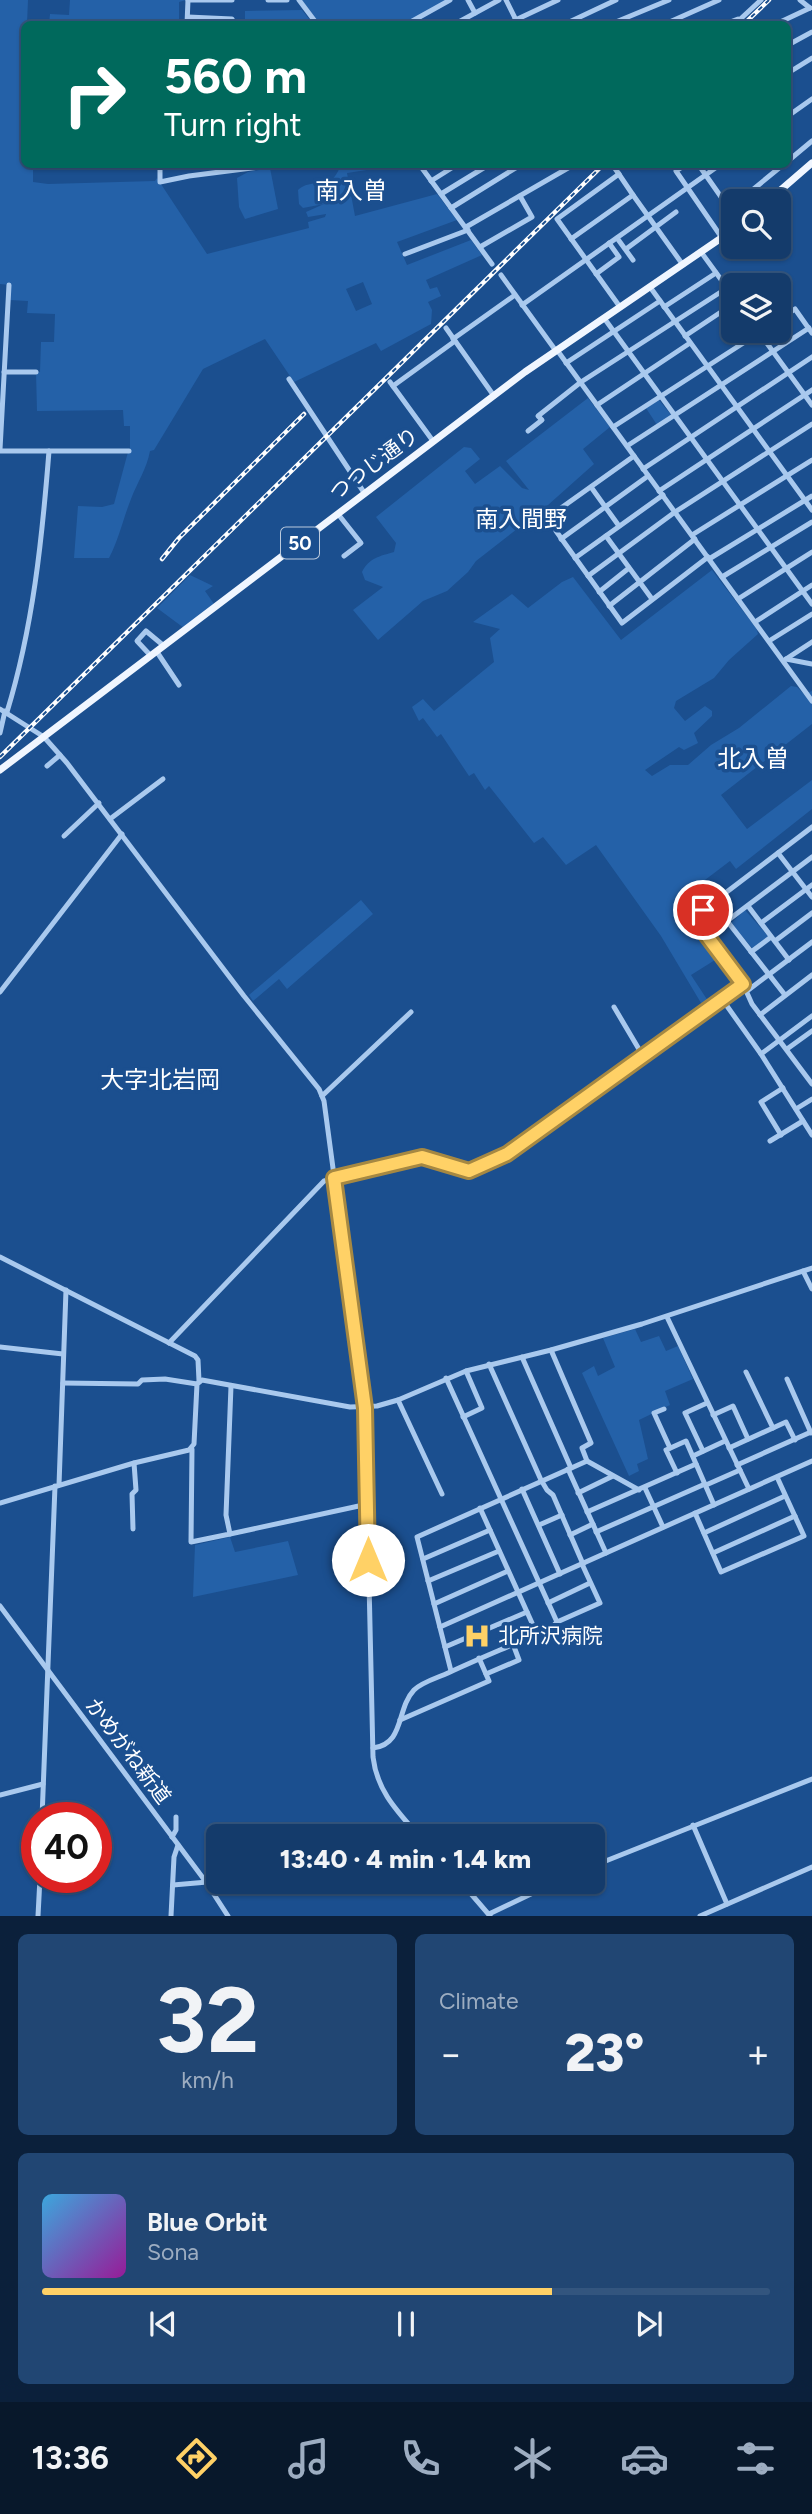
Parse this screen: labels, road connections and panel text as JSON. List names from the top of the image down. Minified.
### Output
{"streets":{"main road":["つつじ通り","50"],"street":["かめがね新道"]},"crossings":[["つつじ通り","50"]],"districts":["南入曽","南入間野","北入曽","大字北岩岡"],"places":{"hospital":["北所沢病院"]},"page":{"turn":["560 m","Turn right"],"limit":"40","trip":"13:40 · 4 min · 1.4 km","tile":[["32","km/h"],"Climate"],"heat":["−","23°","+"],"song":["Blue Orbit","Sona"],"tabs":"13:36"}}
